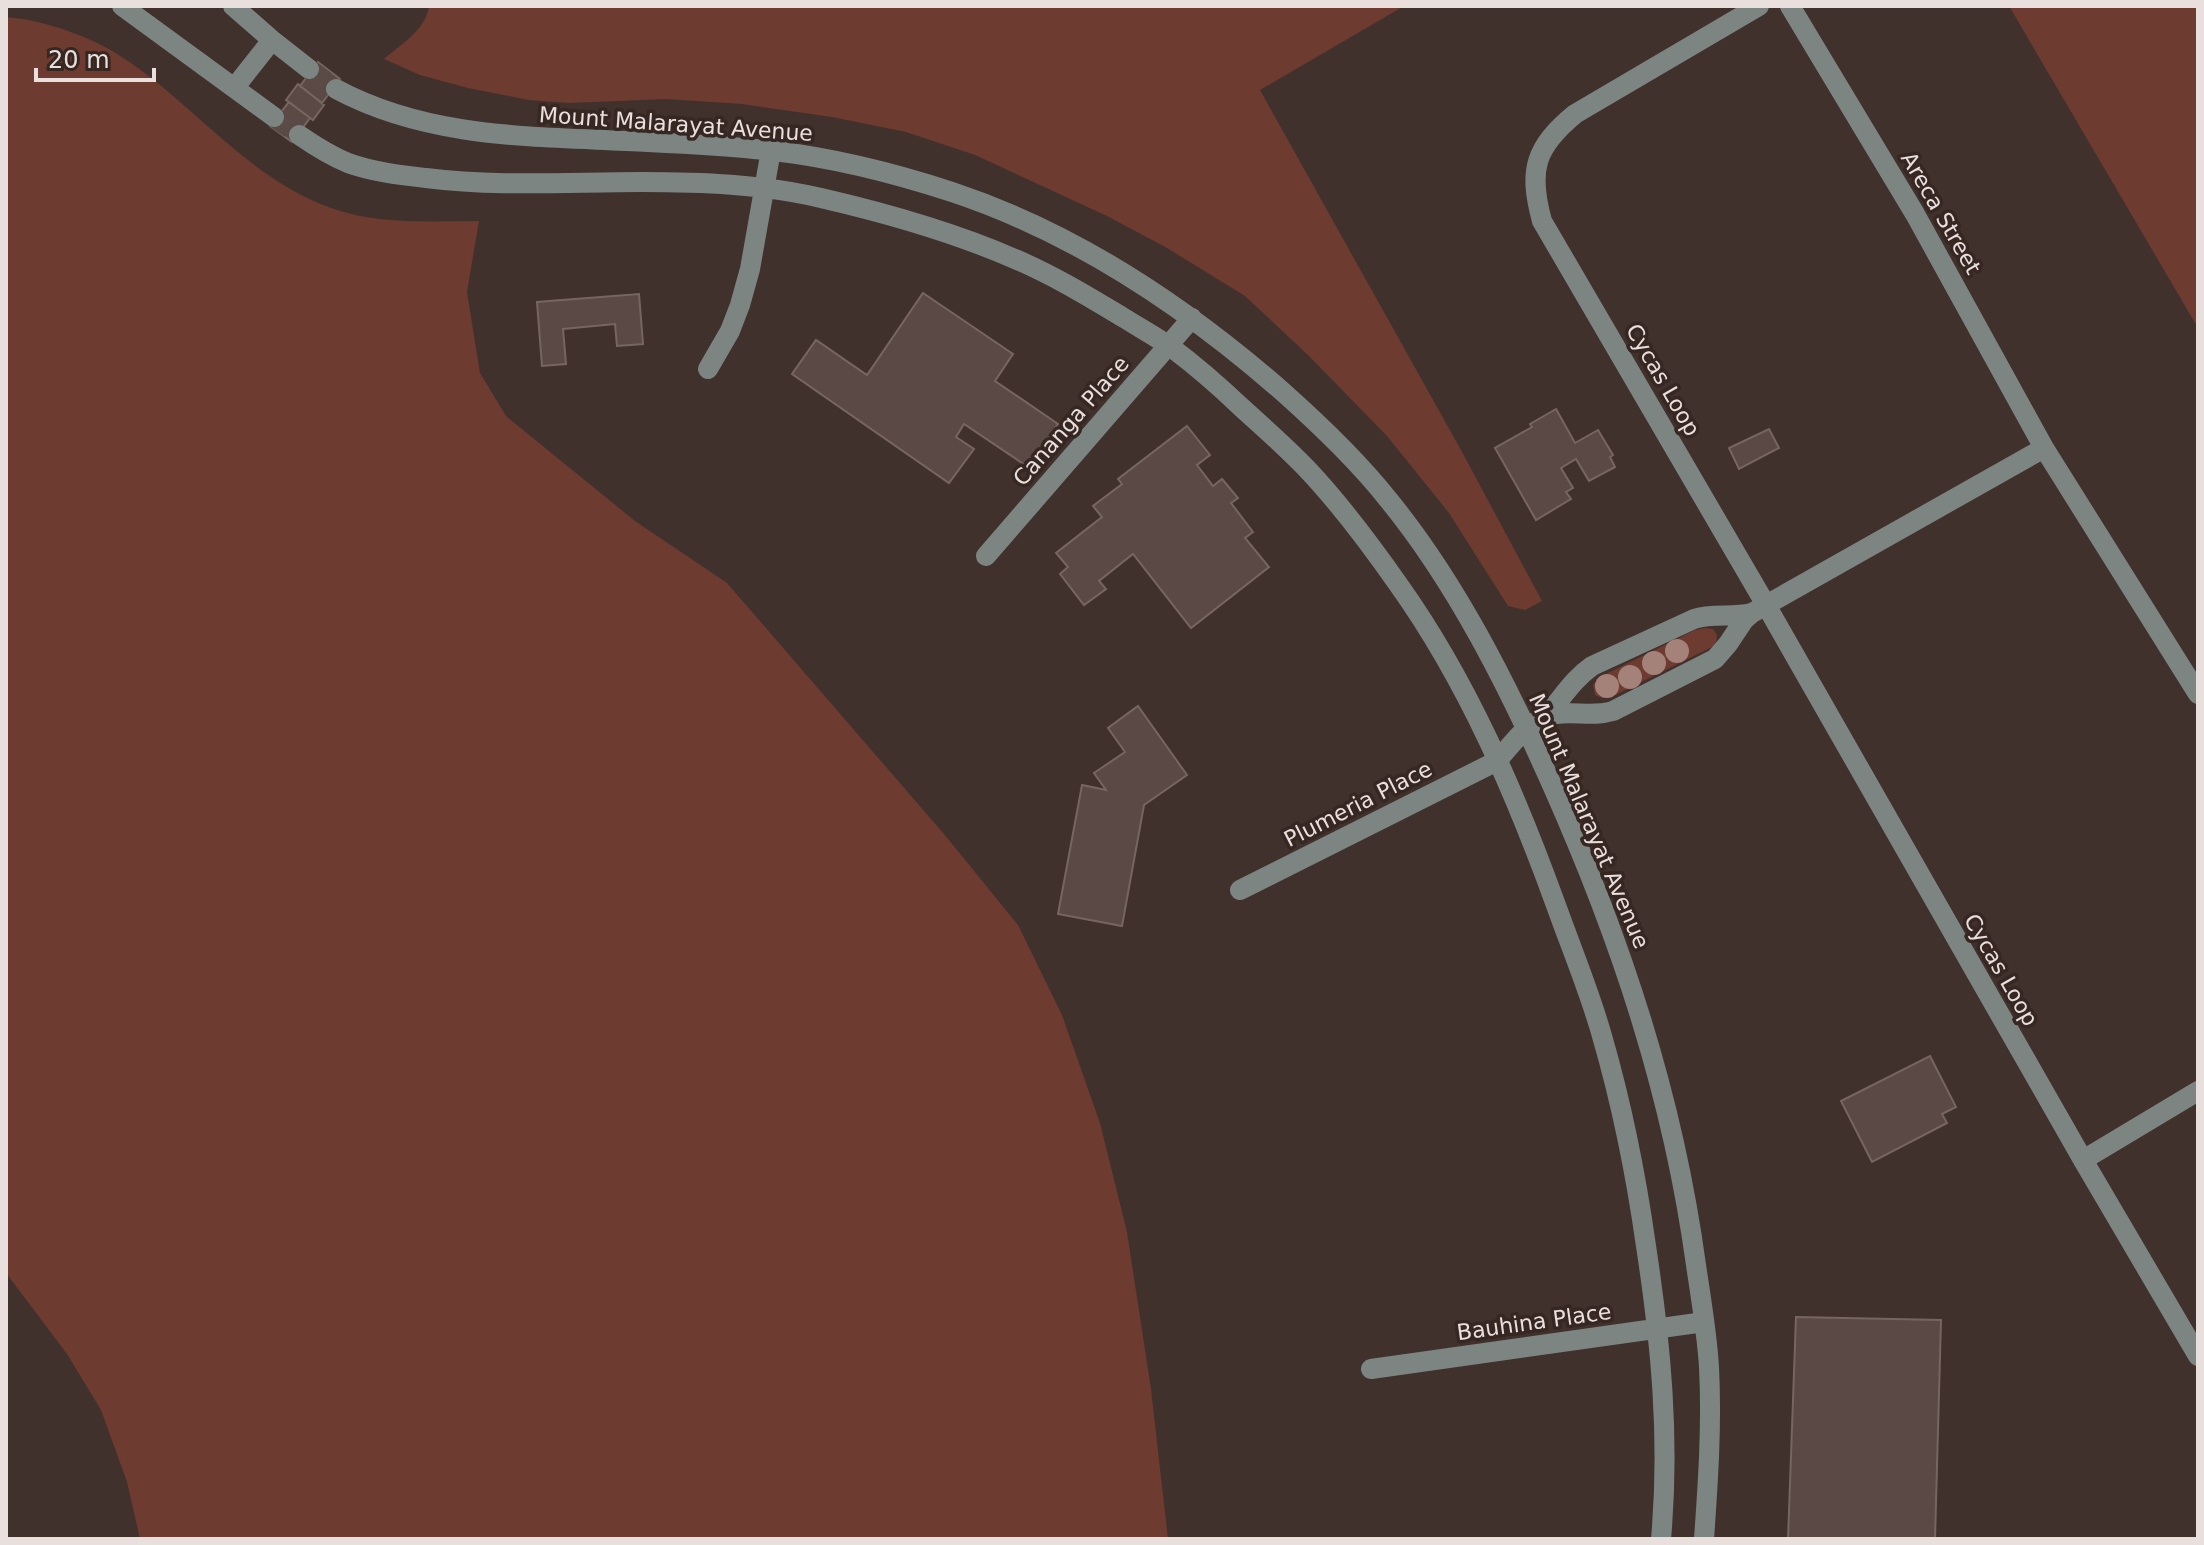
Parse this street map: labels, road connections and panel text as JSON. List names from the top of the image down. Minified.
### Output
{"streets":{"street":["Mount Malarayat Avenue","Areca Street","Cycas Loop","Cananga Place","Plumeria Place","Bauhina Place"]},"crossings":[["Mount Malarayat Avenue","Cananga Place"],["Mount Malarayat Avenue","Bauhina Place"]],"scale_bar":"20 m"}
